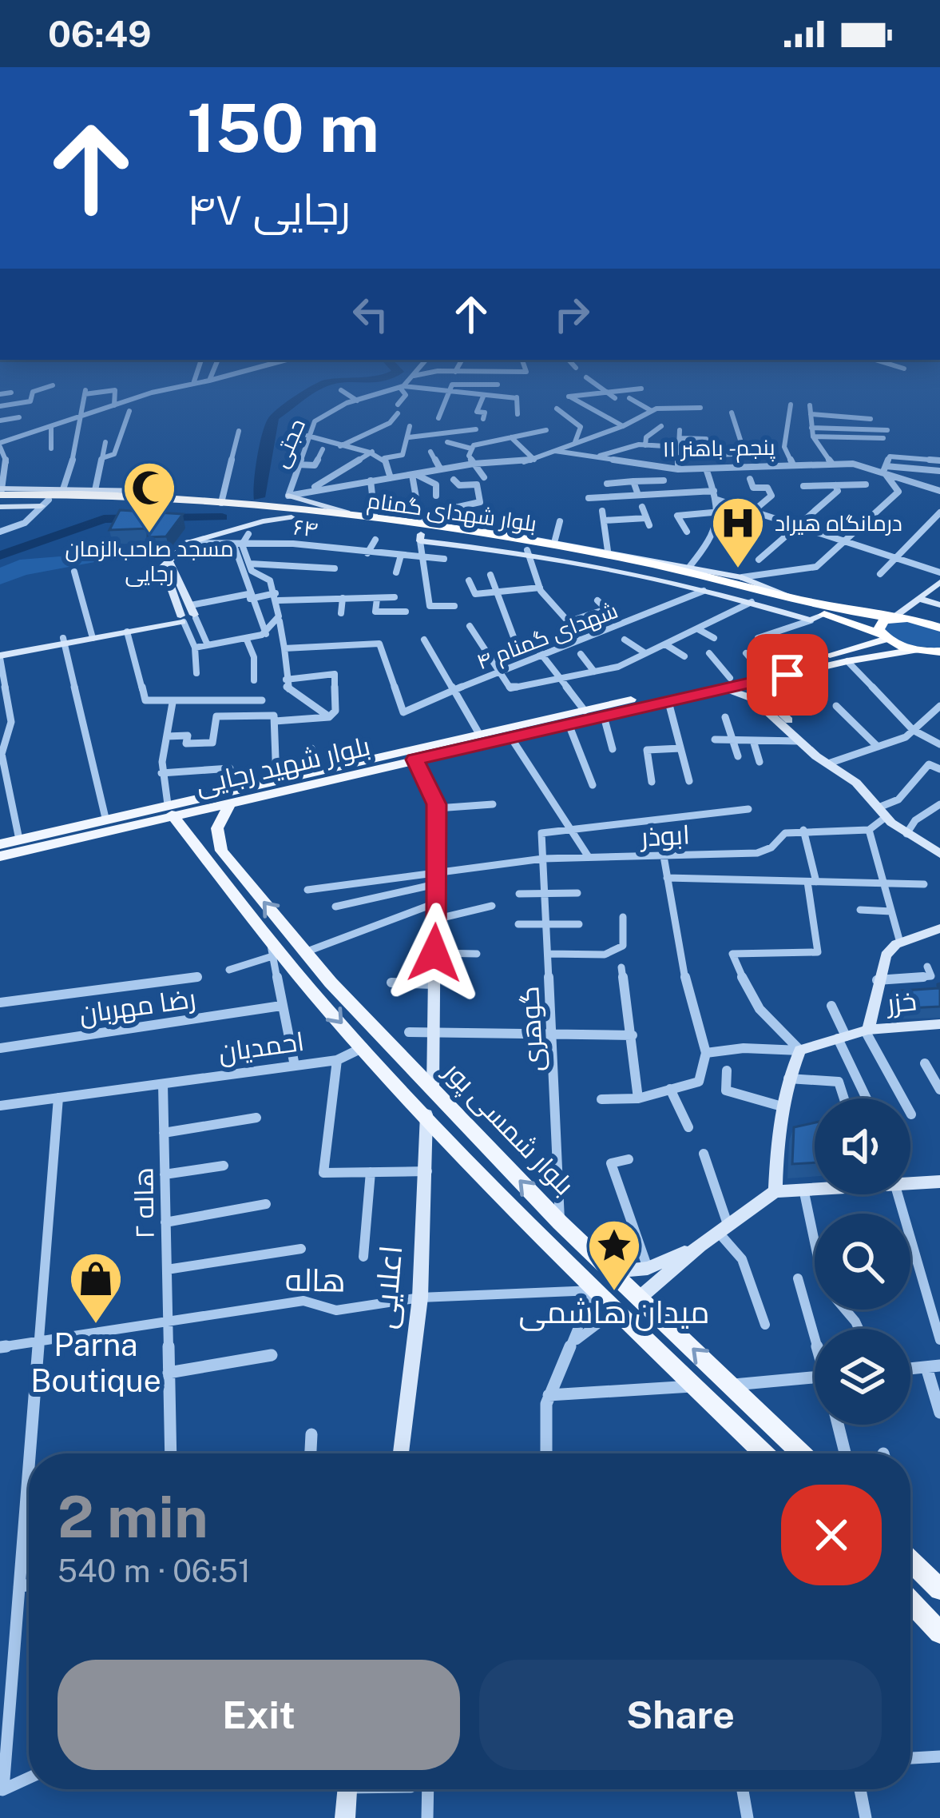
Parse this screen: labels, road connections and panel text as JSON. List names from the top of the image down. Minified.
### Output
{"streets":{"highway":["بلوار شهدای گمنام"],"main road":["بلوار شهید رجایی","بلوار شمسی پور"],"street":["حجتی","پنجم - باهنر ۱۱","۶۴","شهدای گمنام ۴","ابوذر","خزر","رضا مهربان","گوهری","احمدیان","هاله ۲","هاله","اعلایی"]},"crossings":[["حجتی","بلوار شهدای گمنام"],["بلوار شهدای گمنام","بلوار شهید رجایی"],["بلوار شهید رجایی","بلوار شمسی پور"],["ابوذر","گوهری"],["گوهری","بلوار شمسی پور"],["احمدیان","بلوار شمسی پور"],["احمدیان","هاله ۲"],["بلوار شمسی پور","هاله"],["بلوار شمسی پور","اعلایی"],["هاله ۲","هاله"],["هاله","اعلایی"]],"places":{"mosque":["مسجد صاحب‌الزمان رجایی"],"hospital":["درمانگاه هیراد"],"place":["میدان هاشمی"],"shop":["Parna Boutique"]},"page":{"status":"06:49","turn":["150 m","رجایی ۴۷"],"heading":["2 min","540 m · 06:51"],"buttons":["Exit","Share"]}}
